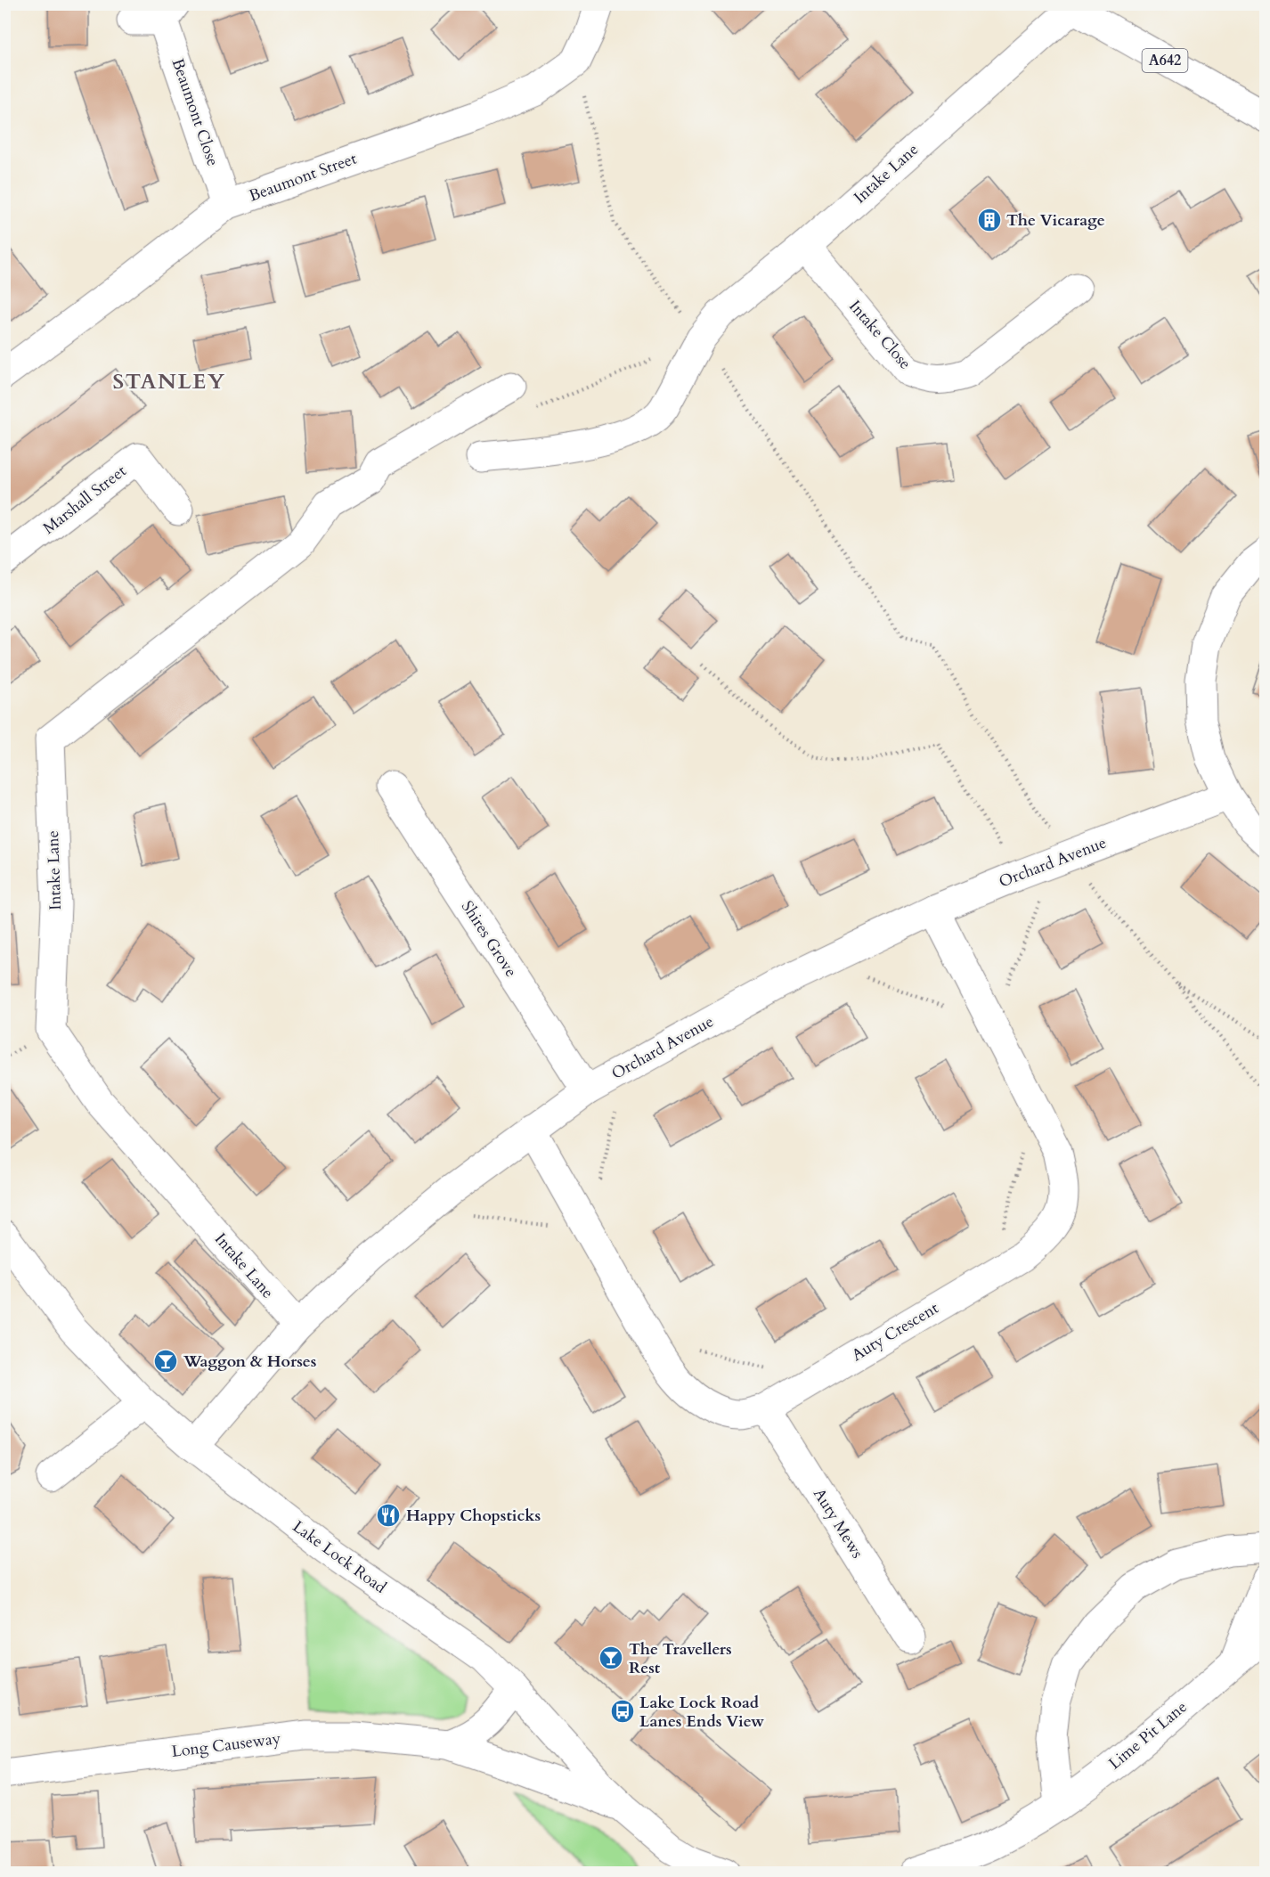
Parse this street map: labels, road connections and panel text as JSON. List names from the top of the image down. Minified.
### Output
{"streets":{"street":["A642","Beaumont Close","Intake Lane","Beaumont Street","Intake Close","Marshall Street","Orchard Avenue","Shires Grove","Auty Crescent","Auty Mews","Lake Lock Road","Lime Pit Lane","Long Causeway"]},"crossings":[["A642","Intake Lane"],["Beaumont Close","Beaumont Street"],["Intake Lane","Intake Close"],["Intake Lane","Orchard Avenue"],["Orchard Avenue","Shires Grove"],["Orchard Avenue","Auty Crescent"],["Orchard Avenue","Lake Lock Road"],["Auty Crescent","Auty Mews"],["Lake Lock Road","Long Causeway"]],"districts":["STANLEY"],"places":{"building":["The Vicarage"],"bar":["Waggon & Horses","The Travellers Rest"],"restaurant":["Happy Chopsticks"],"bus stop":["Lake Lock Road Lanes Ends View"]}}
